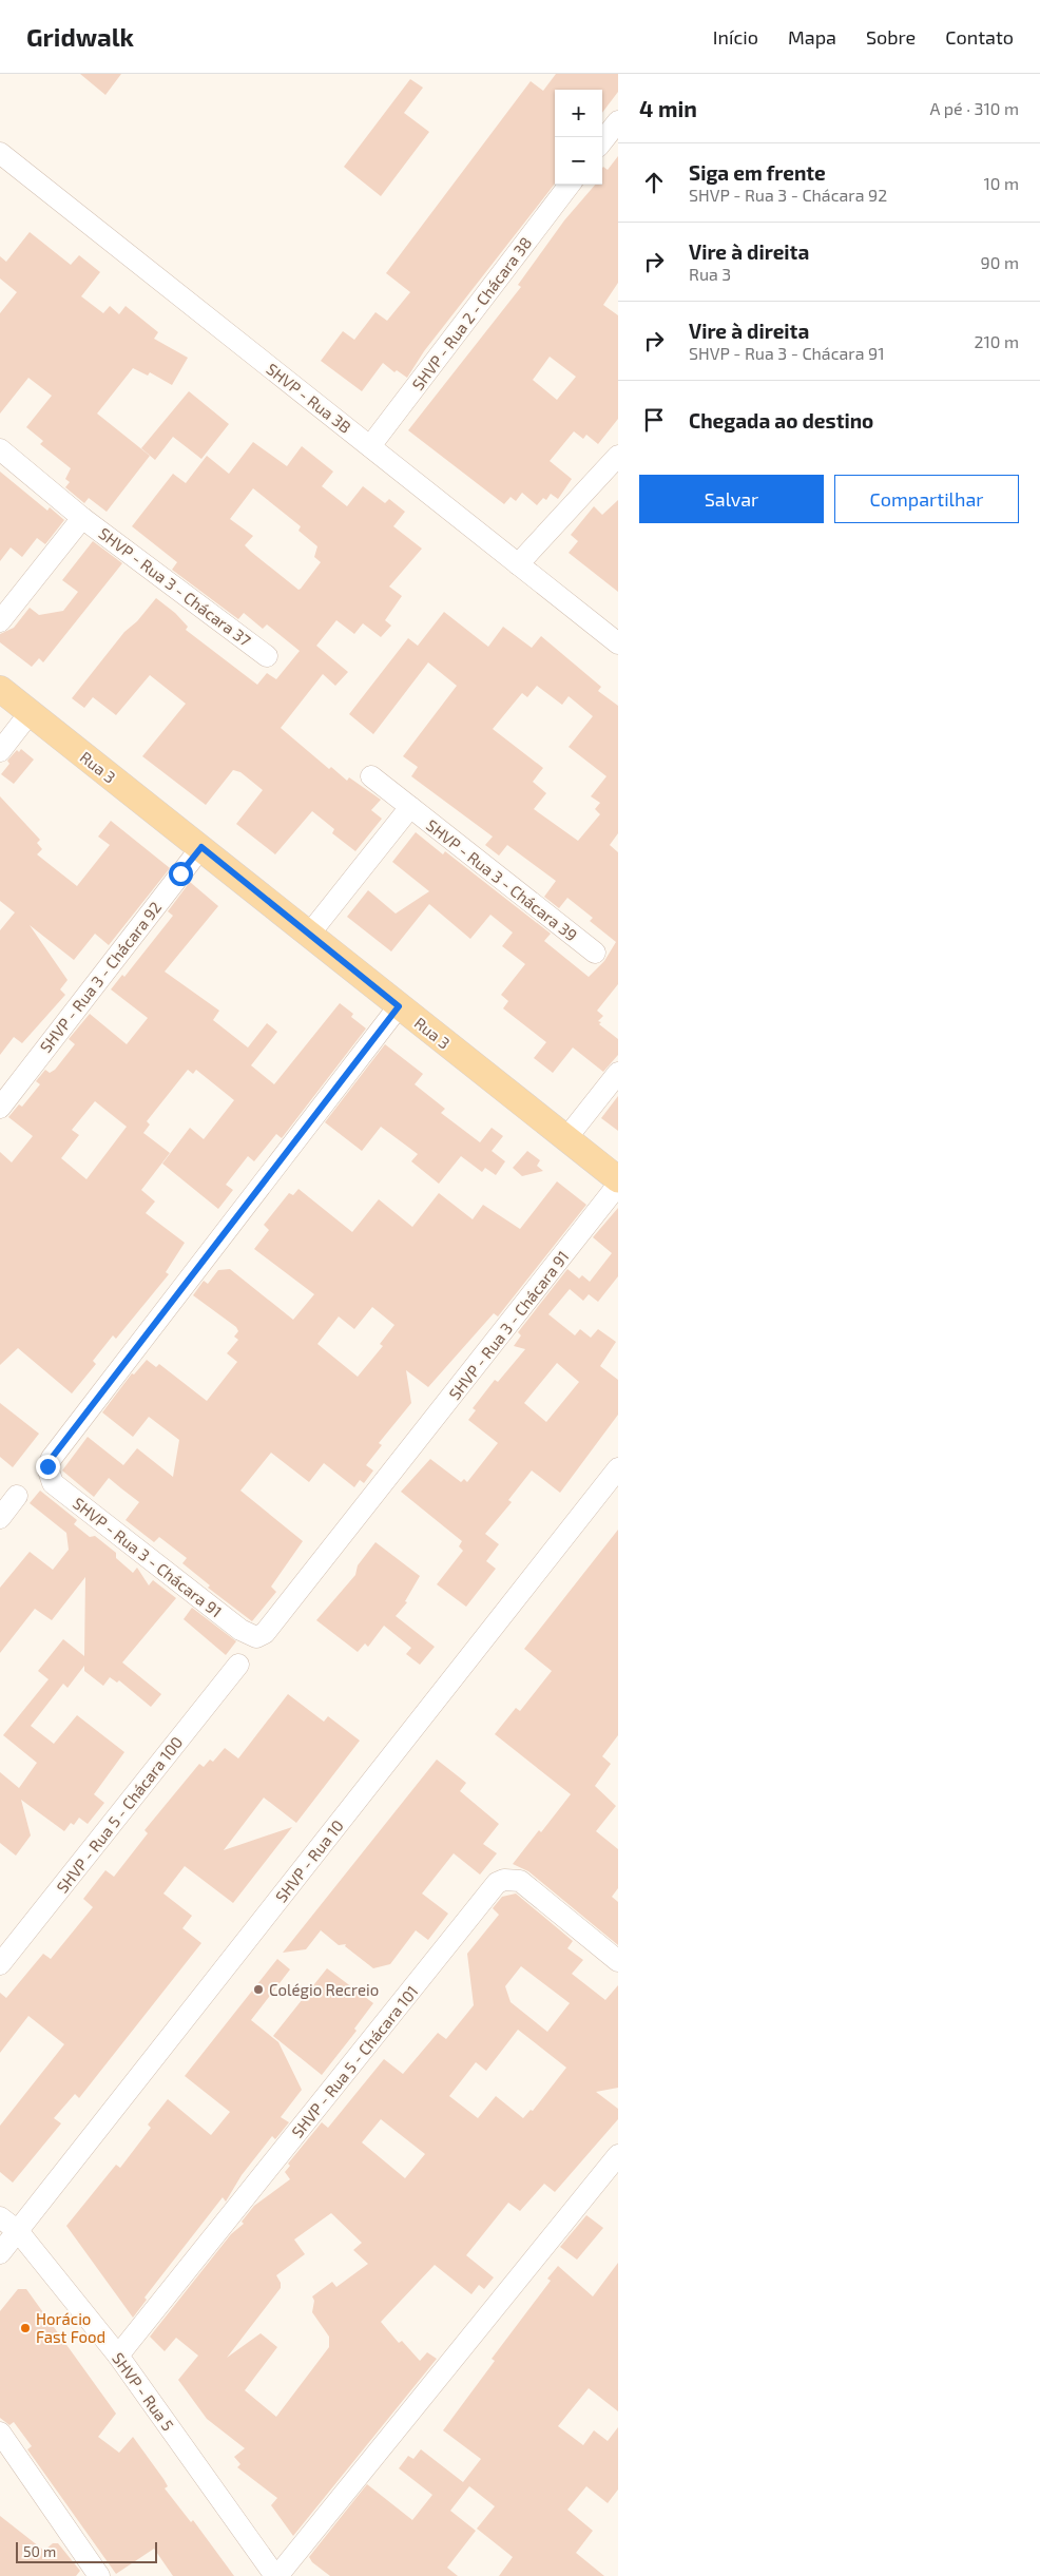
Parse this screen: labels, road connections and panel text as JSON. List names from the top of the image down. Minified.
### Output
{"streets":{"main road":["Rua 3"],"street":["SHVP - Rua 2 - Chácara 38","SHVP - Rua 3B","SHVP - Rua 3 - Chácara 37","SHVP - Rua 3 - Chácara 39","SHVP - Rua 3 - Chácara 92","SHVP - Rua 3 - Chácara 91","SHVP - Rua 5 - Chácara 100","SHVP - Rua 10","SHVP - Rua 5 - Chácara 101","SHVP - Rua 5"]},"crossings":[["SHVP - Rua 2 - Chácara 38","SHVP - Rua 3B"],["Rua 3","SHVP - Rua 3 - Chácara 92"],["Rua 3","SHVP - Rua 3 - Chácara 91"],["SHVP - Rua 10","SHVP - Rua 5"],["SHVP - Rua 5 - Chácara 101","SHVP - Rua 5"]],"places":["Colégio Recreio","Horácio Fast Food"],"scale_bar":"50 m","page":{"header":"Gridwalk","nav":["Início","Mapa","Sobre","Contato"],"heading":["4 min","A pé · 310 m"],"map_buttons":["+","−"],"list":[["Siga em frente","SHVP - Rua 3 - Chácara 92","10 m"],["Vire à direita","Rua 3","90 m"],["Vire à direita","SHVP - Rua 3 - Chácara 91","210 m"],"Chegada ao destino"],"buttons":["Salvar","Compartilhar"],"scale":"50 m"}}
